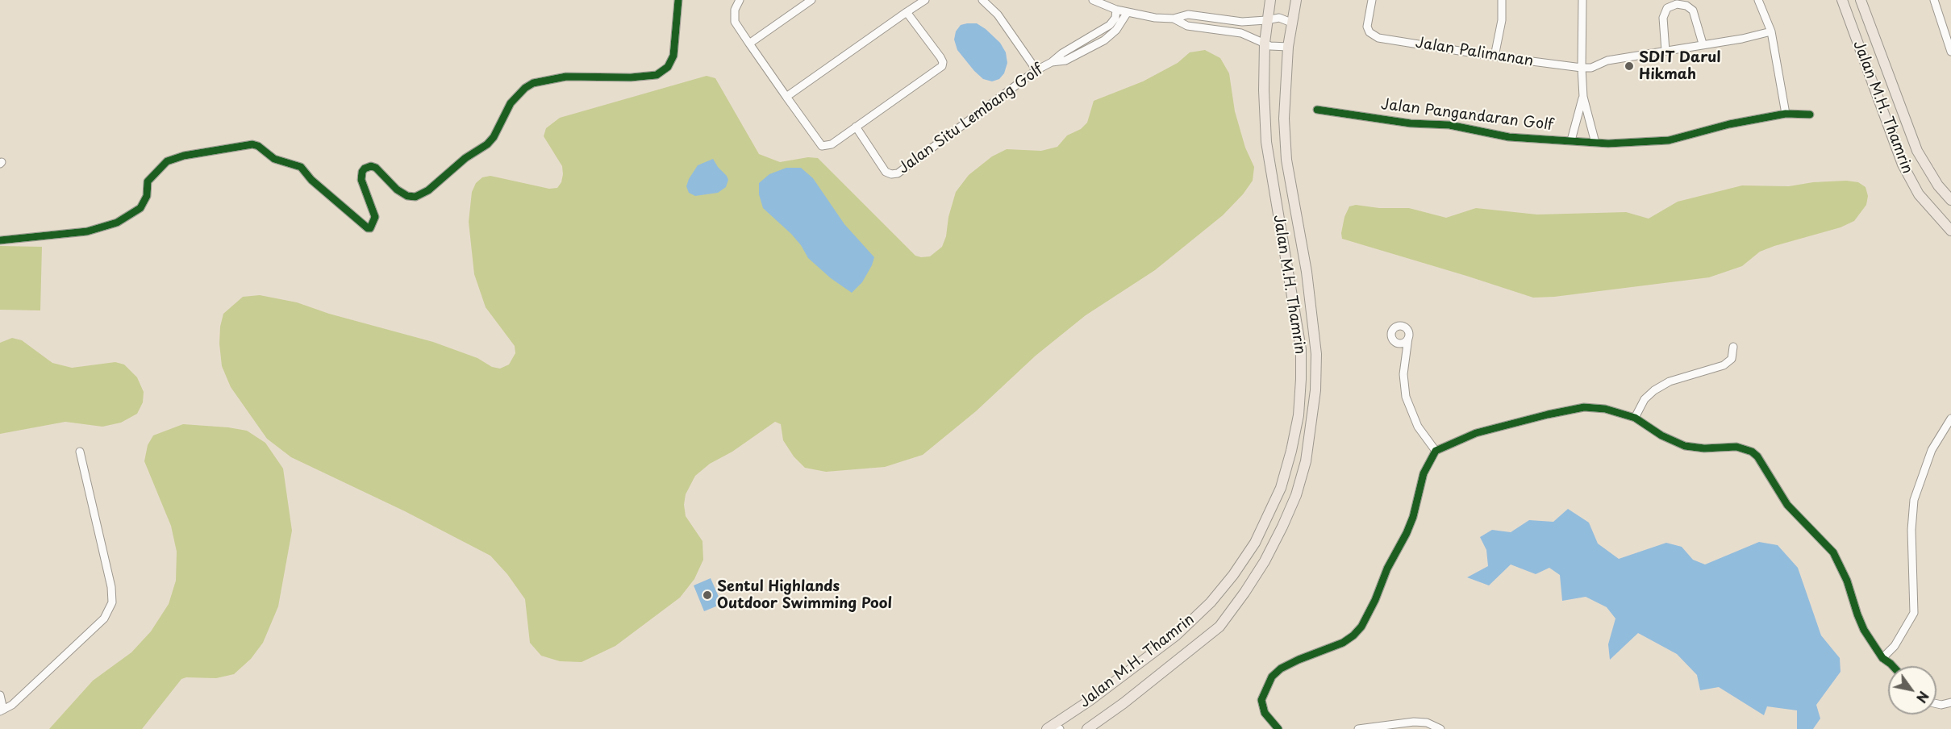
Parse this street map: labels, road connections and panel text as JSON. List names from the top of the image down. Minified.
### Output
{"streets":{"main road":["Jalan M.H. Thamrin"],"street":["Jalan Palimanan","Jalan Pangandaran Golf","Jalan Situ Lembang Golf"]},"places":["SDIT Darul Hikmah","Sentul Highlands Outdoor Swimming Pool"],"north":"bottom right"}
